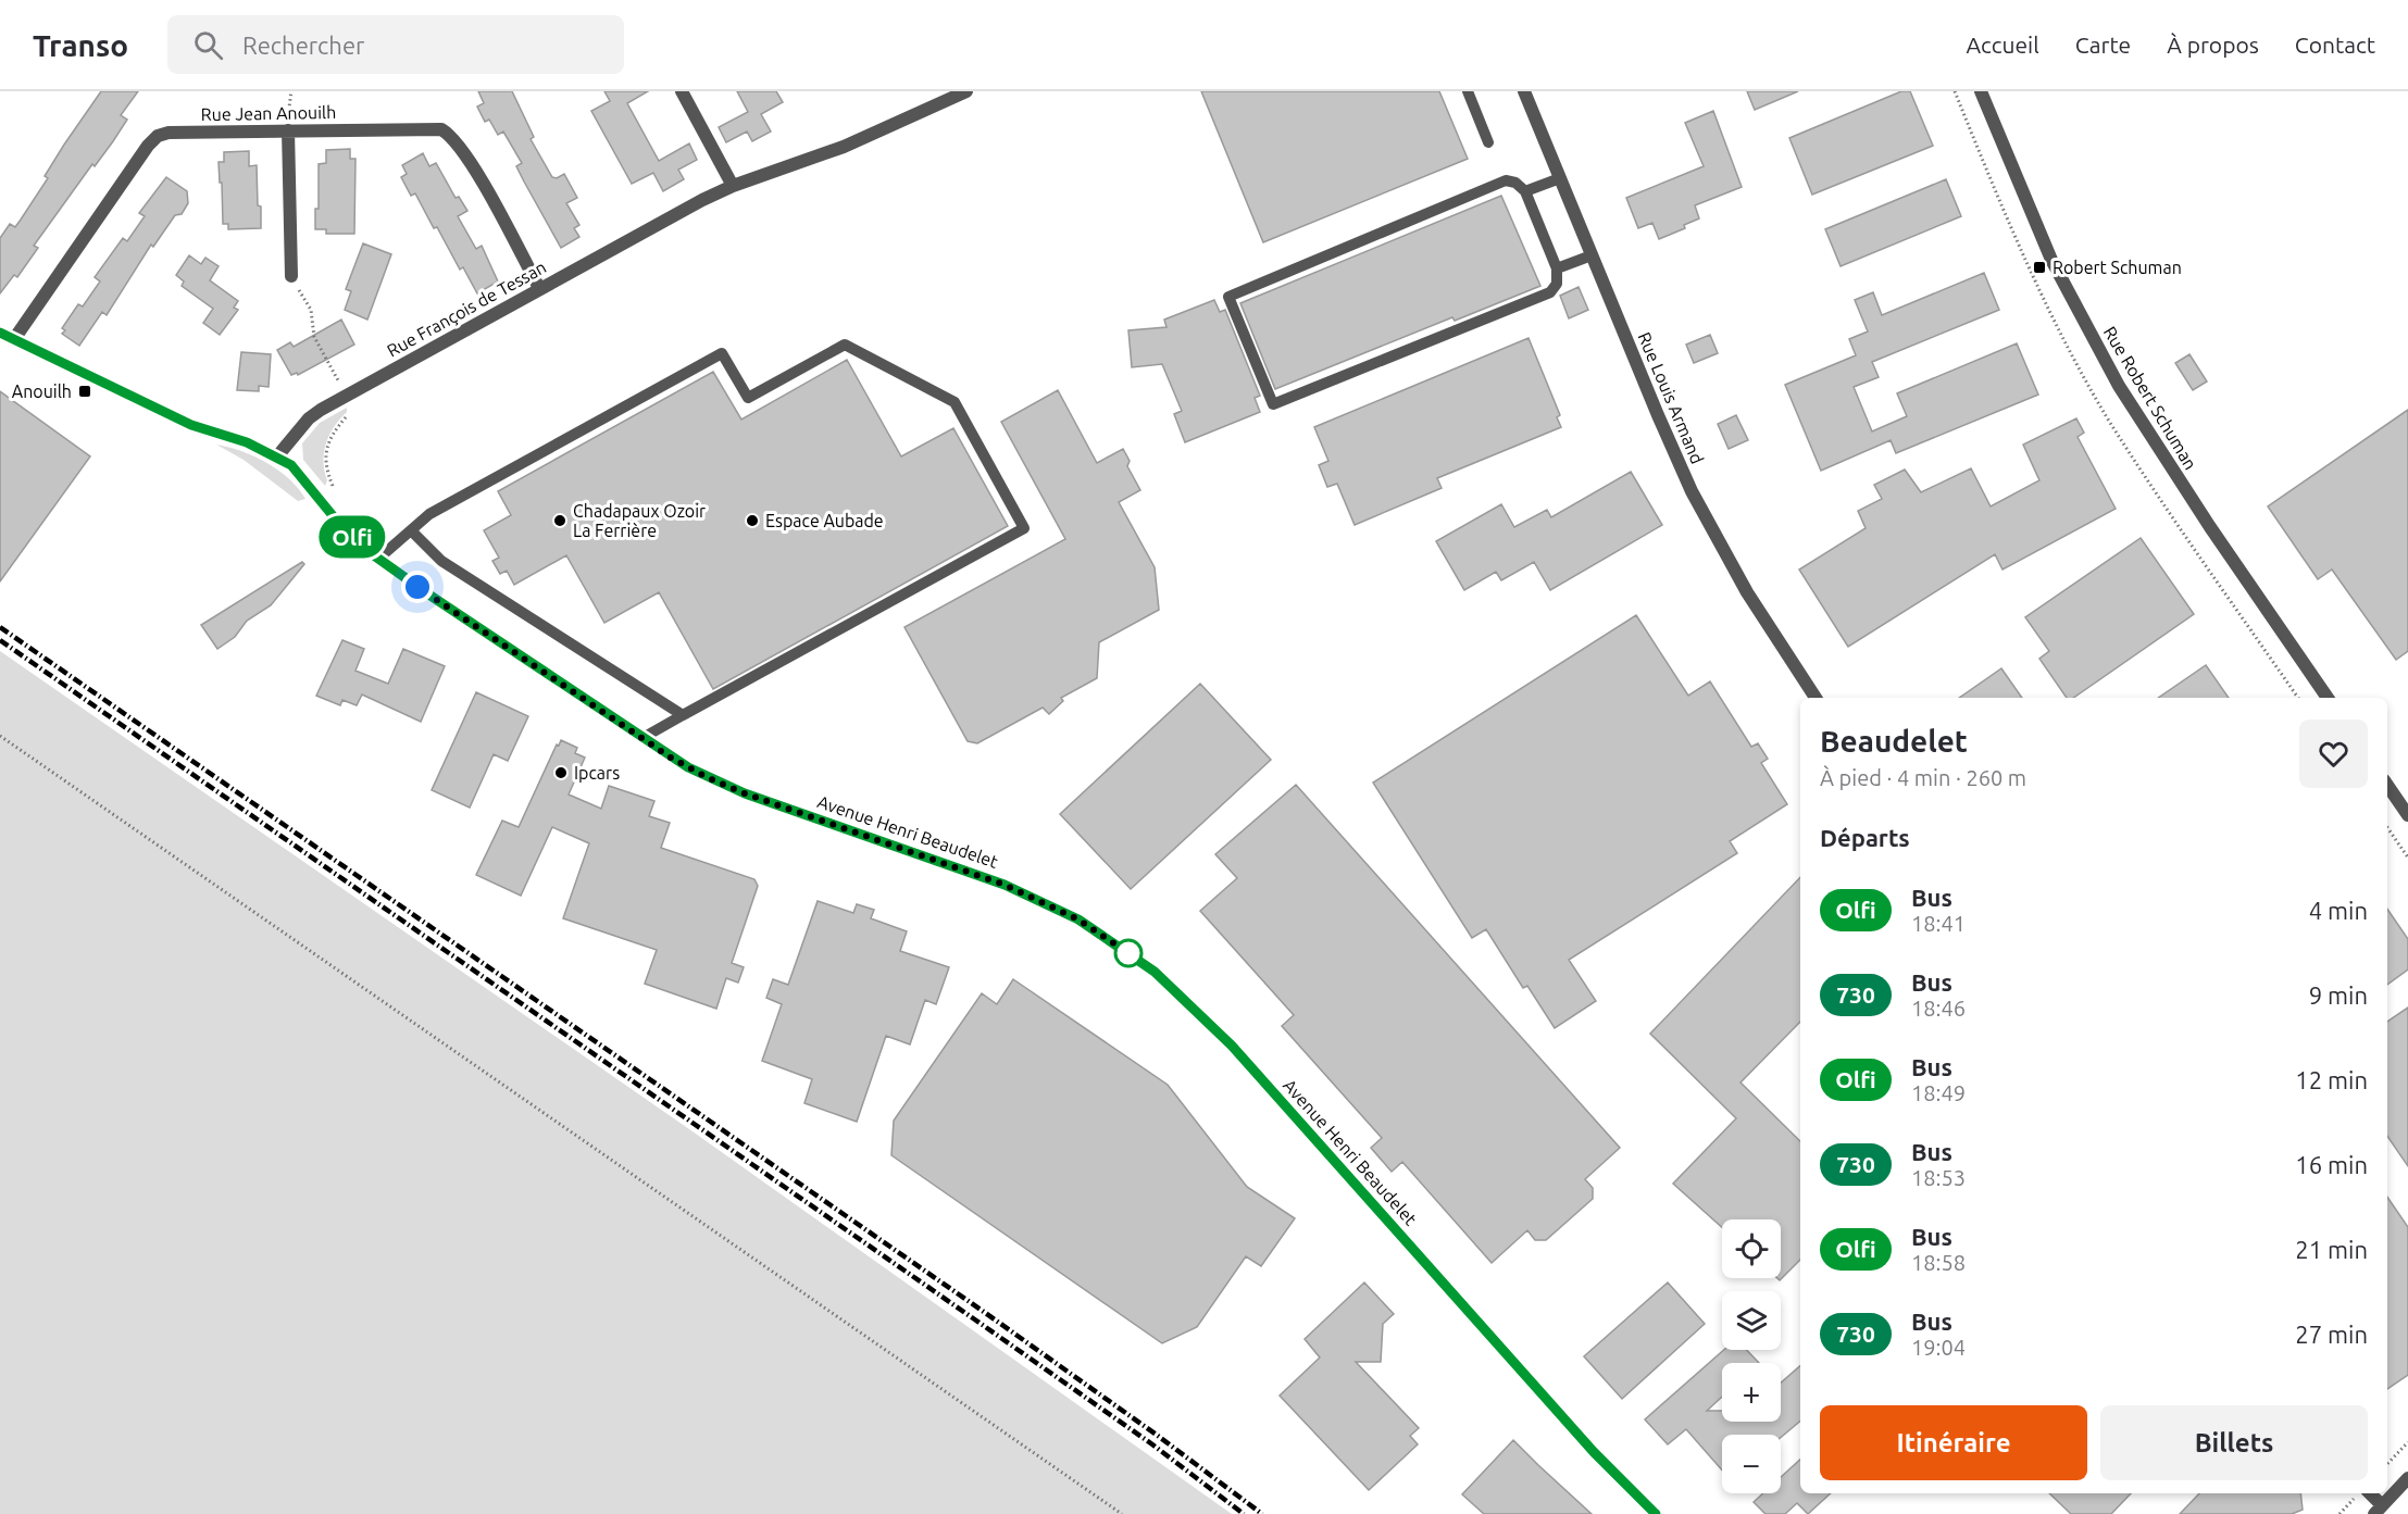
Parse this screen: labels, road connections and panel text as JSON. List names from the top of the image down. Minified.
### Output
{"streets":{"street":["Rue Jean Anouilh","Rue François de Tessan","Rue Louis Armand","Rue Robert Schuman","Avenue Henri Beaudelet"]},"crossings":[["Rue Jean Anouilh","Rue François de Tessan"],["Rue François de Tessan","Avenue Henri Beaudelet"]],"places":{"transit":["Robert Schuman","Anouilh"],"other":["Chadapaux Ozoir La Ferrière","Espace Aubade","Ipcars"]},"lines":["bus line Olfi"],"page":{"header":"Transo","search":"Rechercher","nav":["Accueil","Carte","À propos","Contact"],"on_map":"Olfi","heading":[["Beaudelet","À pied · 4 min · 260 m"],"Départs"],"list":[{"mark":"Olfi","name":"Bus","note":"18:41","value":"4 min"},{"mark":"730","name":"Bus","note":"18:46","value":"9 min"},{"mark":"Olfi","name":"Bus","note":"18:49","value":"12 min"},{"mark":"730","name":"Bus","note":"18:53","value":"16 min"},{"mark":"Olfi","name":"Bus","note":"18:58","value":"21 min"},{"mark":"730","name":"Bus","note":"19:04","value":"27 min"}],"map_buttons":["+","−"],"buttons":["Itinéraire","Billets"]}}
